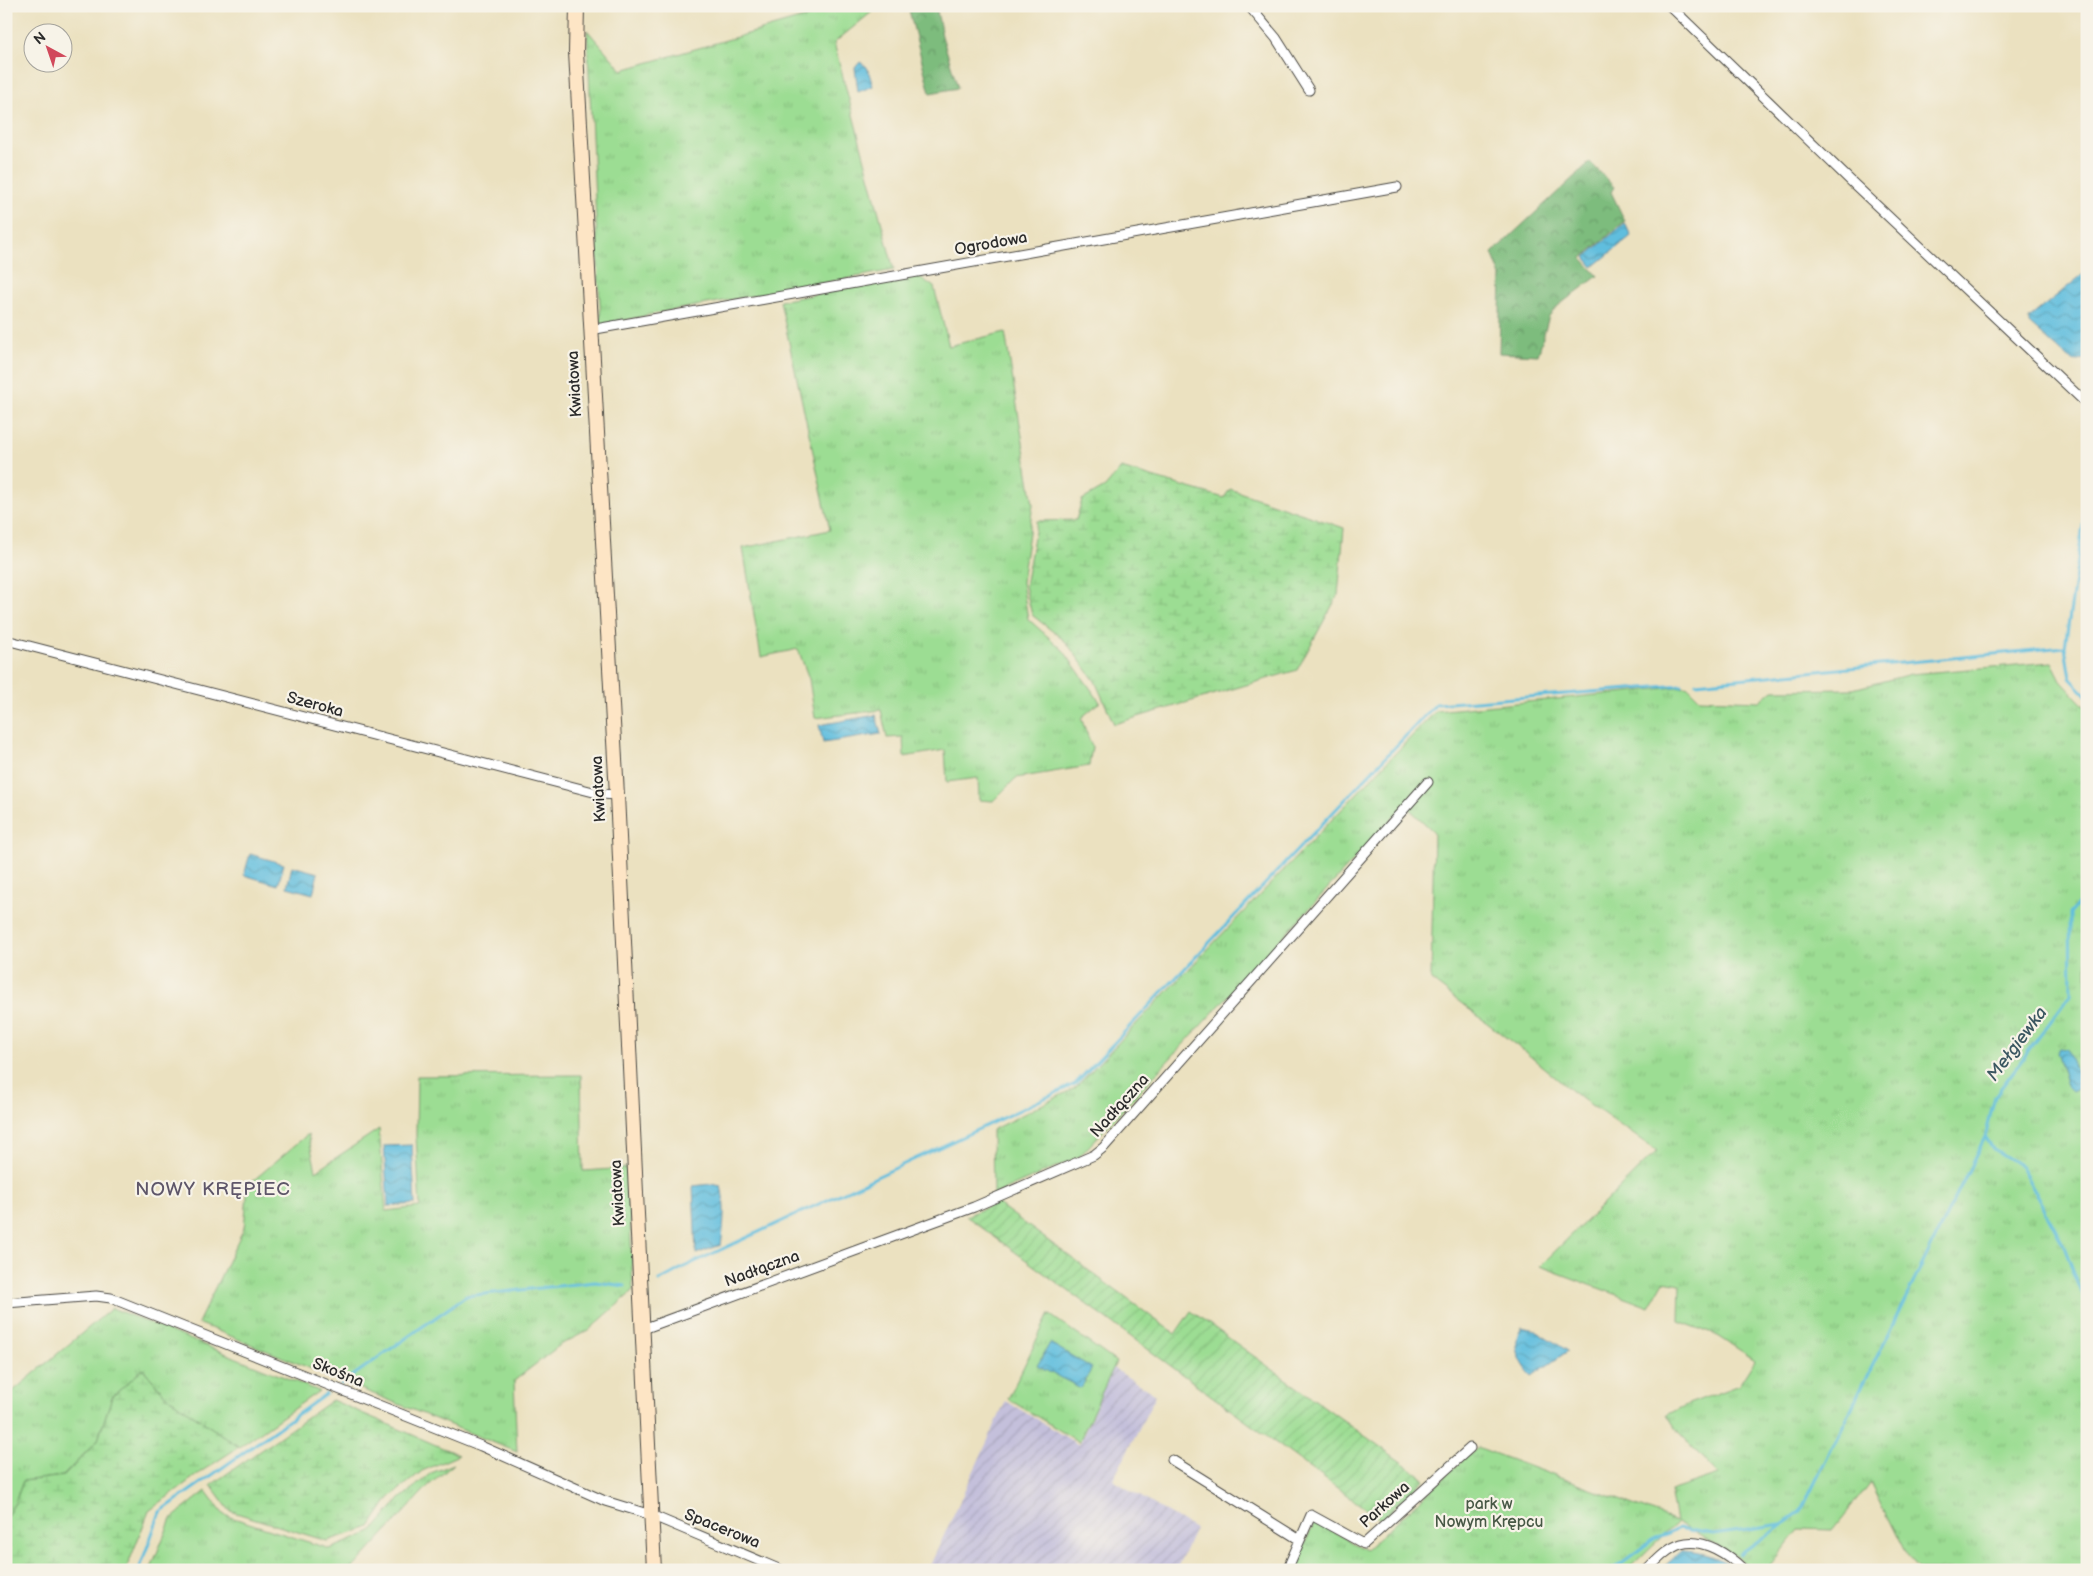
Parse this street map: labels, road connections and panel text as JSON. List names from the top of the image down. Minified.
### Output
{"streets":{"street":["Ogrodowa","Kwiatowa","Szeroka","Nadłączna","Skośna","Parkowa","Spacerowa"]},"crossings":[["Ogrodowa","Kwiatowa"],["Kwiatowa","Szeroka"],["Kwiatowa","Nadłączna"],["Kwiatowa","Skośna"],["Kwiatowa","Spacerowa"],["Skośna","Spacerowa"]],"districts":["NOWY KRĘPIEC"],"water":["Mełgiewka"],"parks":["park w Nowym Krępcu"],"north":"top left"}
